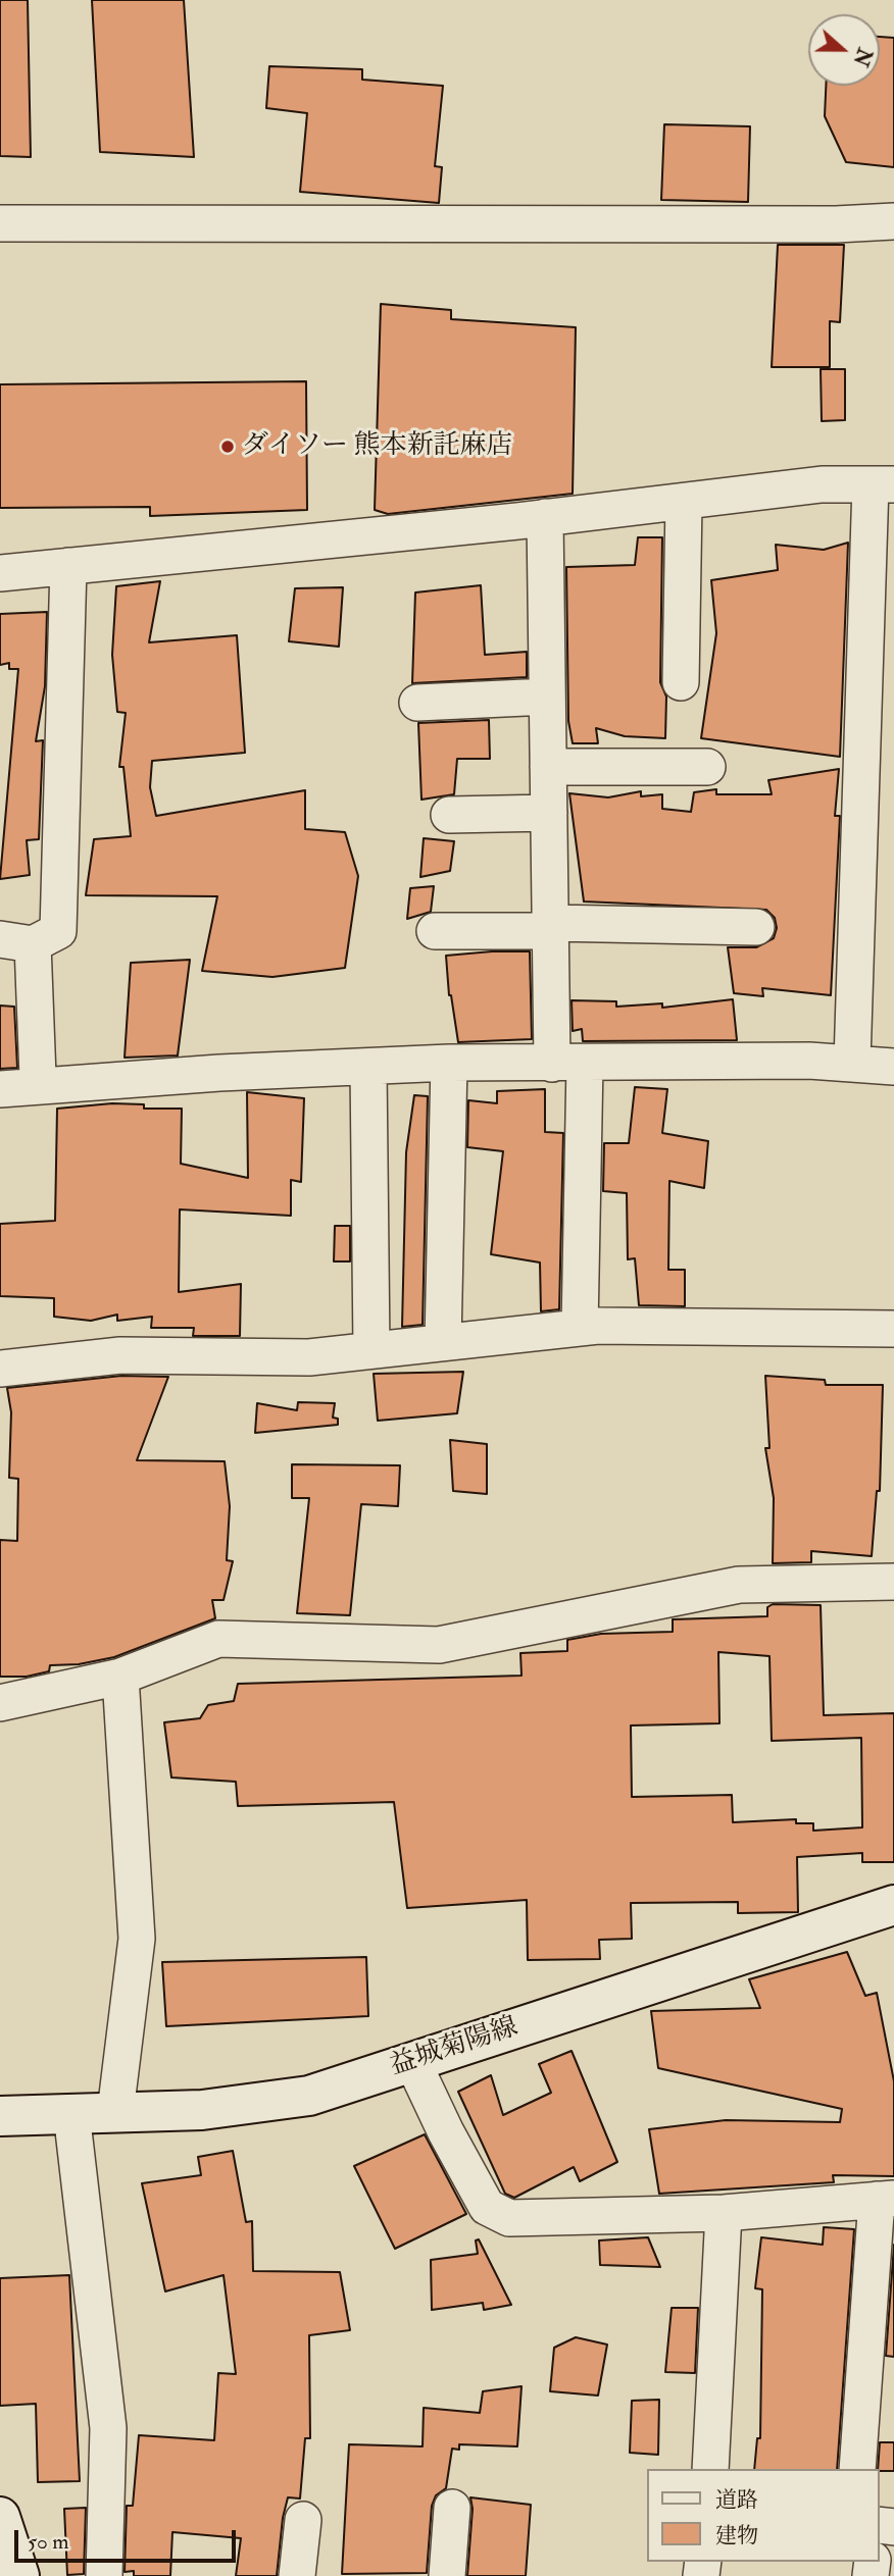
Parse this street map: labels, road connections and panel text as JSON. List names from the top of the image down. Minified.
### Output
{"streets":{"main road":["益城菊陽線"]},"places":["ダイソー 熊本新託麻店"],"legend":["道路","建物"],"scale_bar":"50 m","north":"right"}
